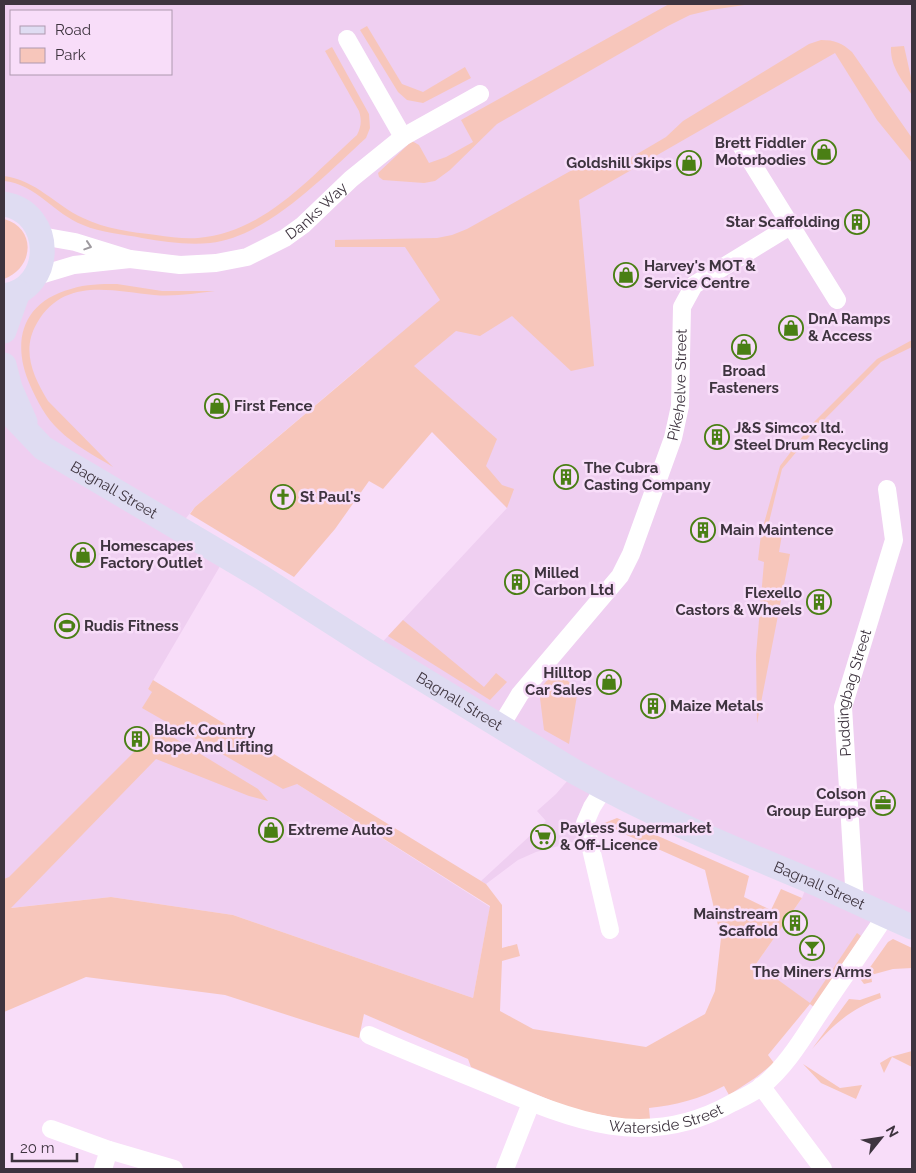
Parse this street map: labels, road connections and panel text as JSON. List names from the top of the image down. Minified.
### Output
{"streets":{"street":["Danks Way","Pikehelve Street","Bagnall Street","Puddingbag Street","Waterside Street"]},"crossings":[["Pikehelve Street","Bagnall Street"],["Bagnall Street","Puddingbag Street"],["Bagnall Street","Waterside Street"]],"places":{"shop":["Brett Fiddler Motorbodies","Goldshill Skips","Harvey's MOT & Service Centre","DnA Ramps & Access","Broad Fasteners","First Fence","Homescapes Factory Outlet","Hilltop Car Sales","Extreme Autos"],"building":["Star Scaffolding","J&S Simcox ltd. Steel Drum Recycling","The Cubra Casting Company","Main Maintence","Milled Carbon Ltd","Flexello Castors & Wheels","Maize Metals","Black Country Rope And Lifting","Mainstream Scaffold"],"church":["St Paul's"],"sports":["Rudis Fitness"],"office":["Colson Group Europe"],"supermarket":["Payless Supermarket & Off-Licence"],"bar":["The Miners Arms"]},"legend":["Road","Park"],"scale_bar":"20 m","north":"top right"}
